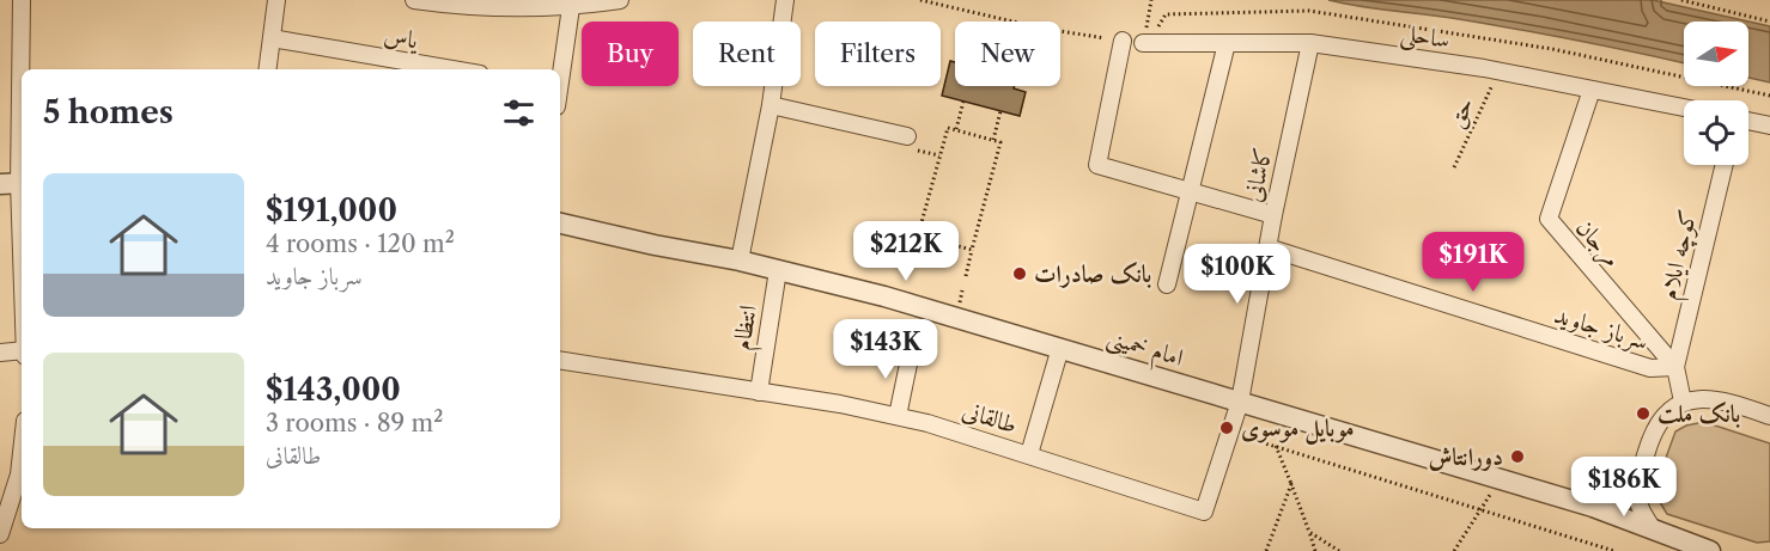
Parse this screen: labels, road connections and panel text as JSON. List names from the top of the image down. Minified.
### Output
{"streets":{"street":["ساحلی","یاس","کاشانی","مرجان","کوچه ایلام","انتظام","سرباز جاوید","امام خمینی","طالقانی"],"path":["حق"]},"crossings":[["ساحلی","حق"],["ساحلی","کاشانی"],["ساحلی","مرجان"],["کاشانی","سرباز جاوید"],["کاشانی","امام خمینی"],["کاشانی","طالقانی"],["مرجان","کوچه ایلام"],["مرجان","سرباز جاوید"],["کوچه ایلام","سرباز جاوید"],["انتظام","امام خمینی"],["انتظام","طالقانی"],["امام خمینی","طالقانی"]],"places":["بانک صادرات","بانک ملت","موبایل موسوى","دورانتاش"],"north":"right","page":{"chip":["Buy","Rent","Filters","New"],"heading":"5 homes","list":[{"name":"$191,000","note":"4 rooms · 120 m² · سرباز جاوید"},{"name":"$143,000","note":"3 rooms · 89 m² · طالقانی"}],"price":["$212K","$191K","$100K","$143K","$186K"]}}
